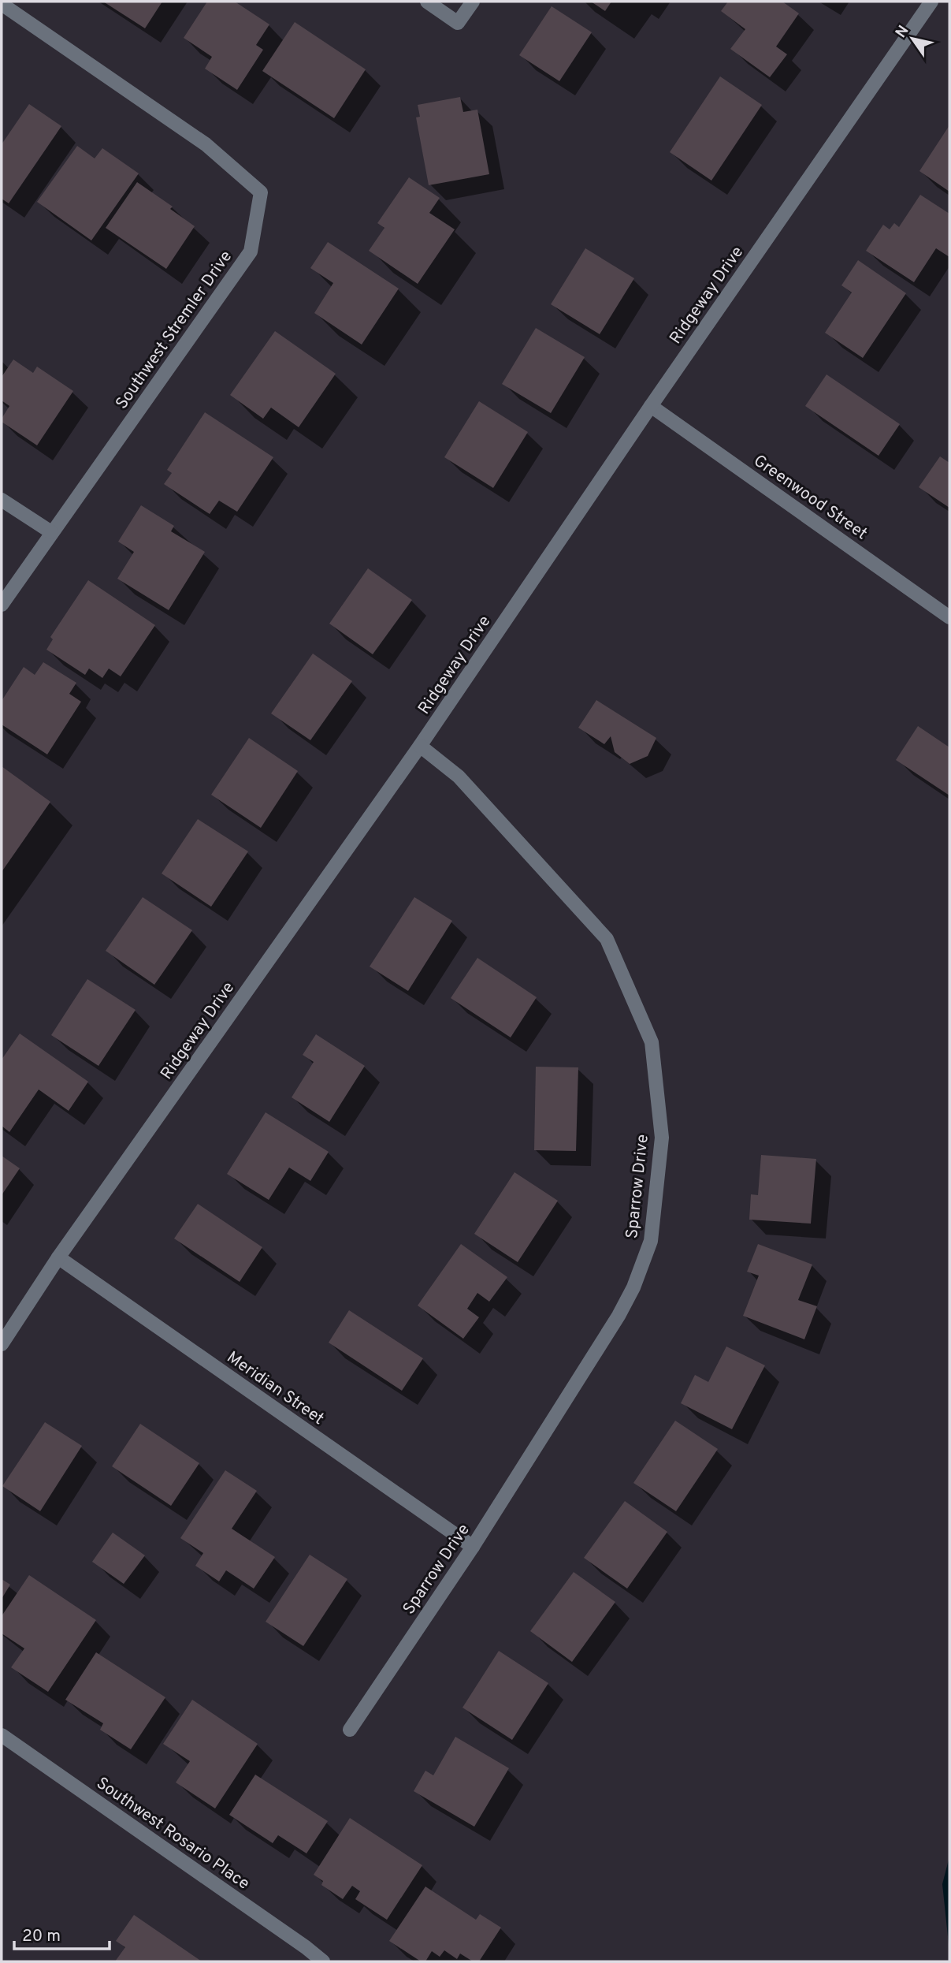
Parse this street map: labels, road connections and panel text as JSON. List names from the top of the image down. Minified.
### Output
{"streets":{"street":["Ridgeway Drive","Southwest Stremler Drive","Greenwood Street","Sparrow Drive","Meridian Street","Southwest Rosario Place"]},"crossings":[["Ridgeway Drive","Greenwood Street"],["Ridgeway Drive","Sparrow Drive"],["Ridgeway Drive","Meridian Street"],["Sparrow Drive","Meridian Street"]],"scale_bar":"20 m","north":"top left"}
